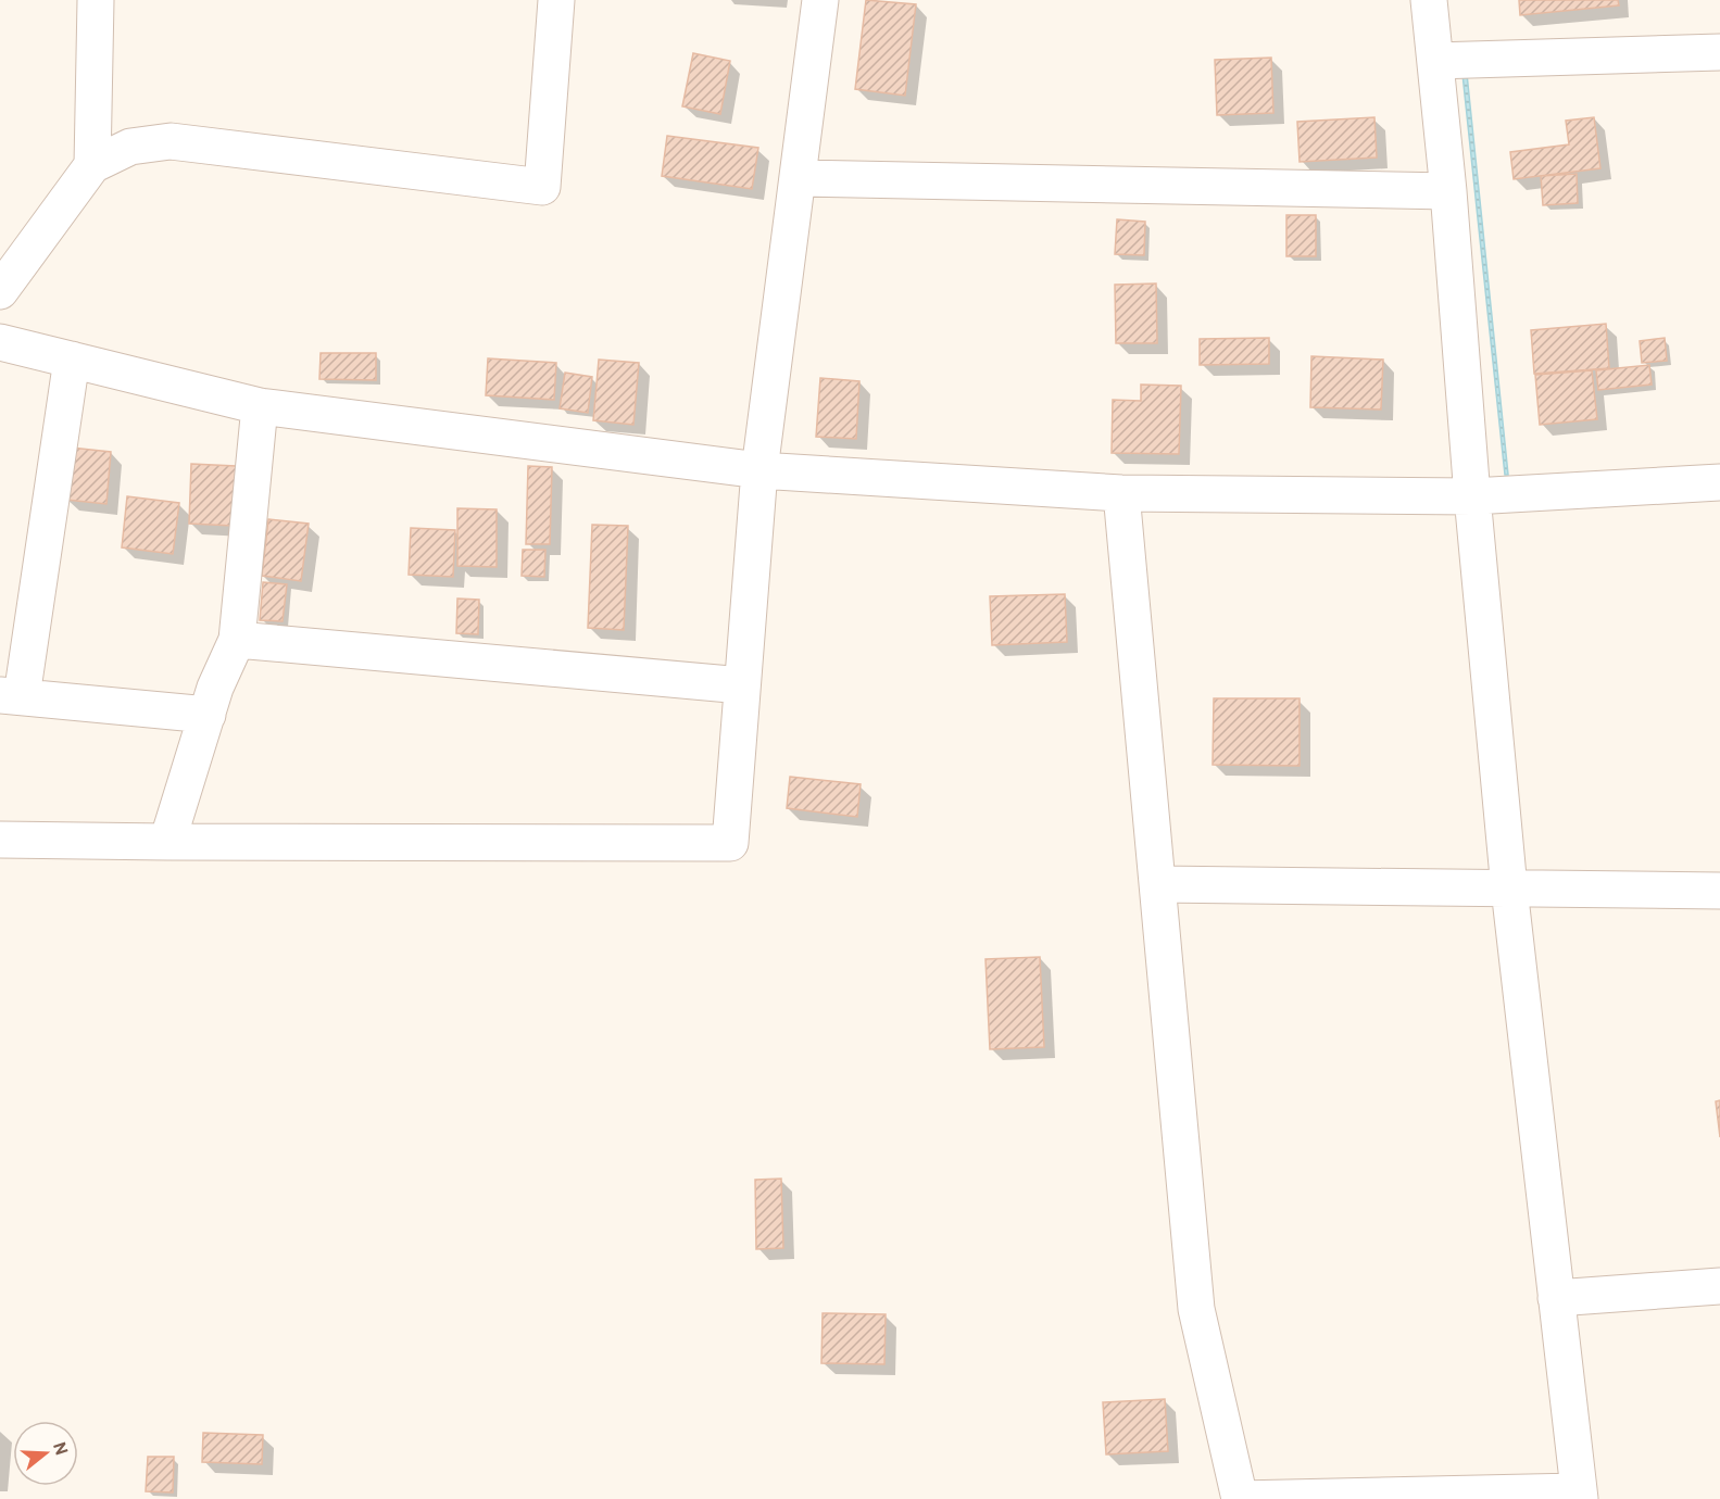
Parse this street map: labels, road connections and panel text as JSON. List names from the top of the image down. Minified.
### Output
{"north":"right"}
